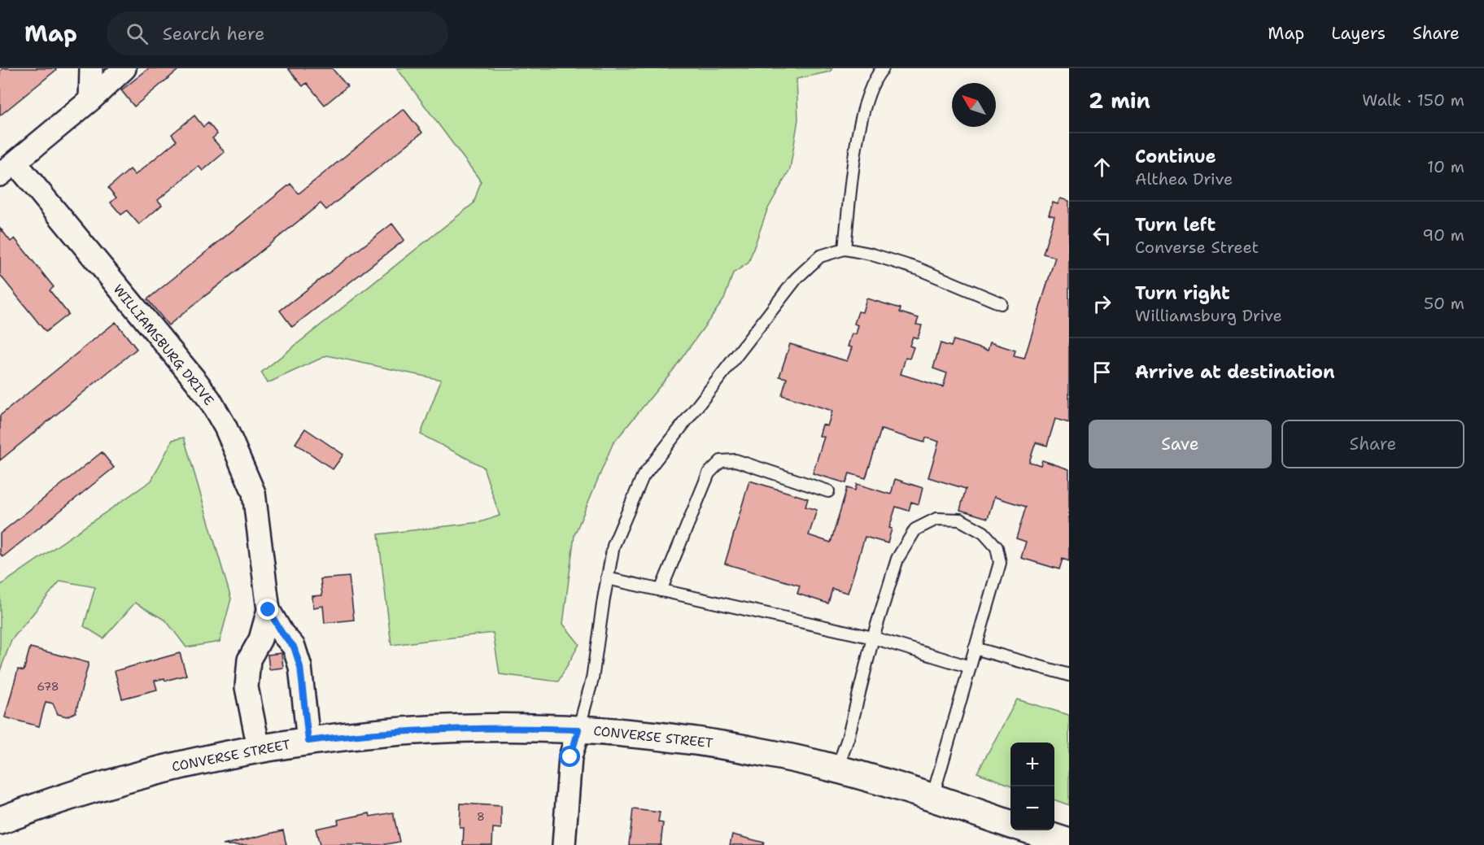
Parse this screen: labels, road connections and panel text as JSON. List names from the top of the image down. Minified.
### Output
{"streets":{"main road":["CONVERSE STREET"],"street":["WILLIAMSBURG DRIVE"]},"crossings":[["WILLIAMSBURG DRIVE","CONVERSE STREET"]],"house_numbers":["678","8"],"north":"top left","page":{"header":"Map","search":"Search here","nav":["Map","Layers","Share"],"heading":["2 min","Walk · 150 m"],"list":[["Continue","Althea Drive","10 m"],["Turn left","Converse Street","90 m"],["Turn right","Williamsburg Drive","50 m"],"Arrive at destination"],"buttons":["Save","Share"],"map_buttons":["+","−"]}}
